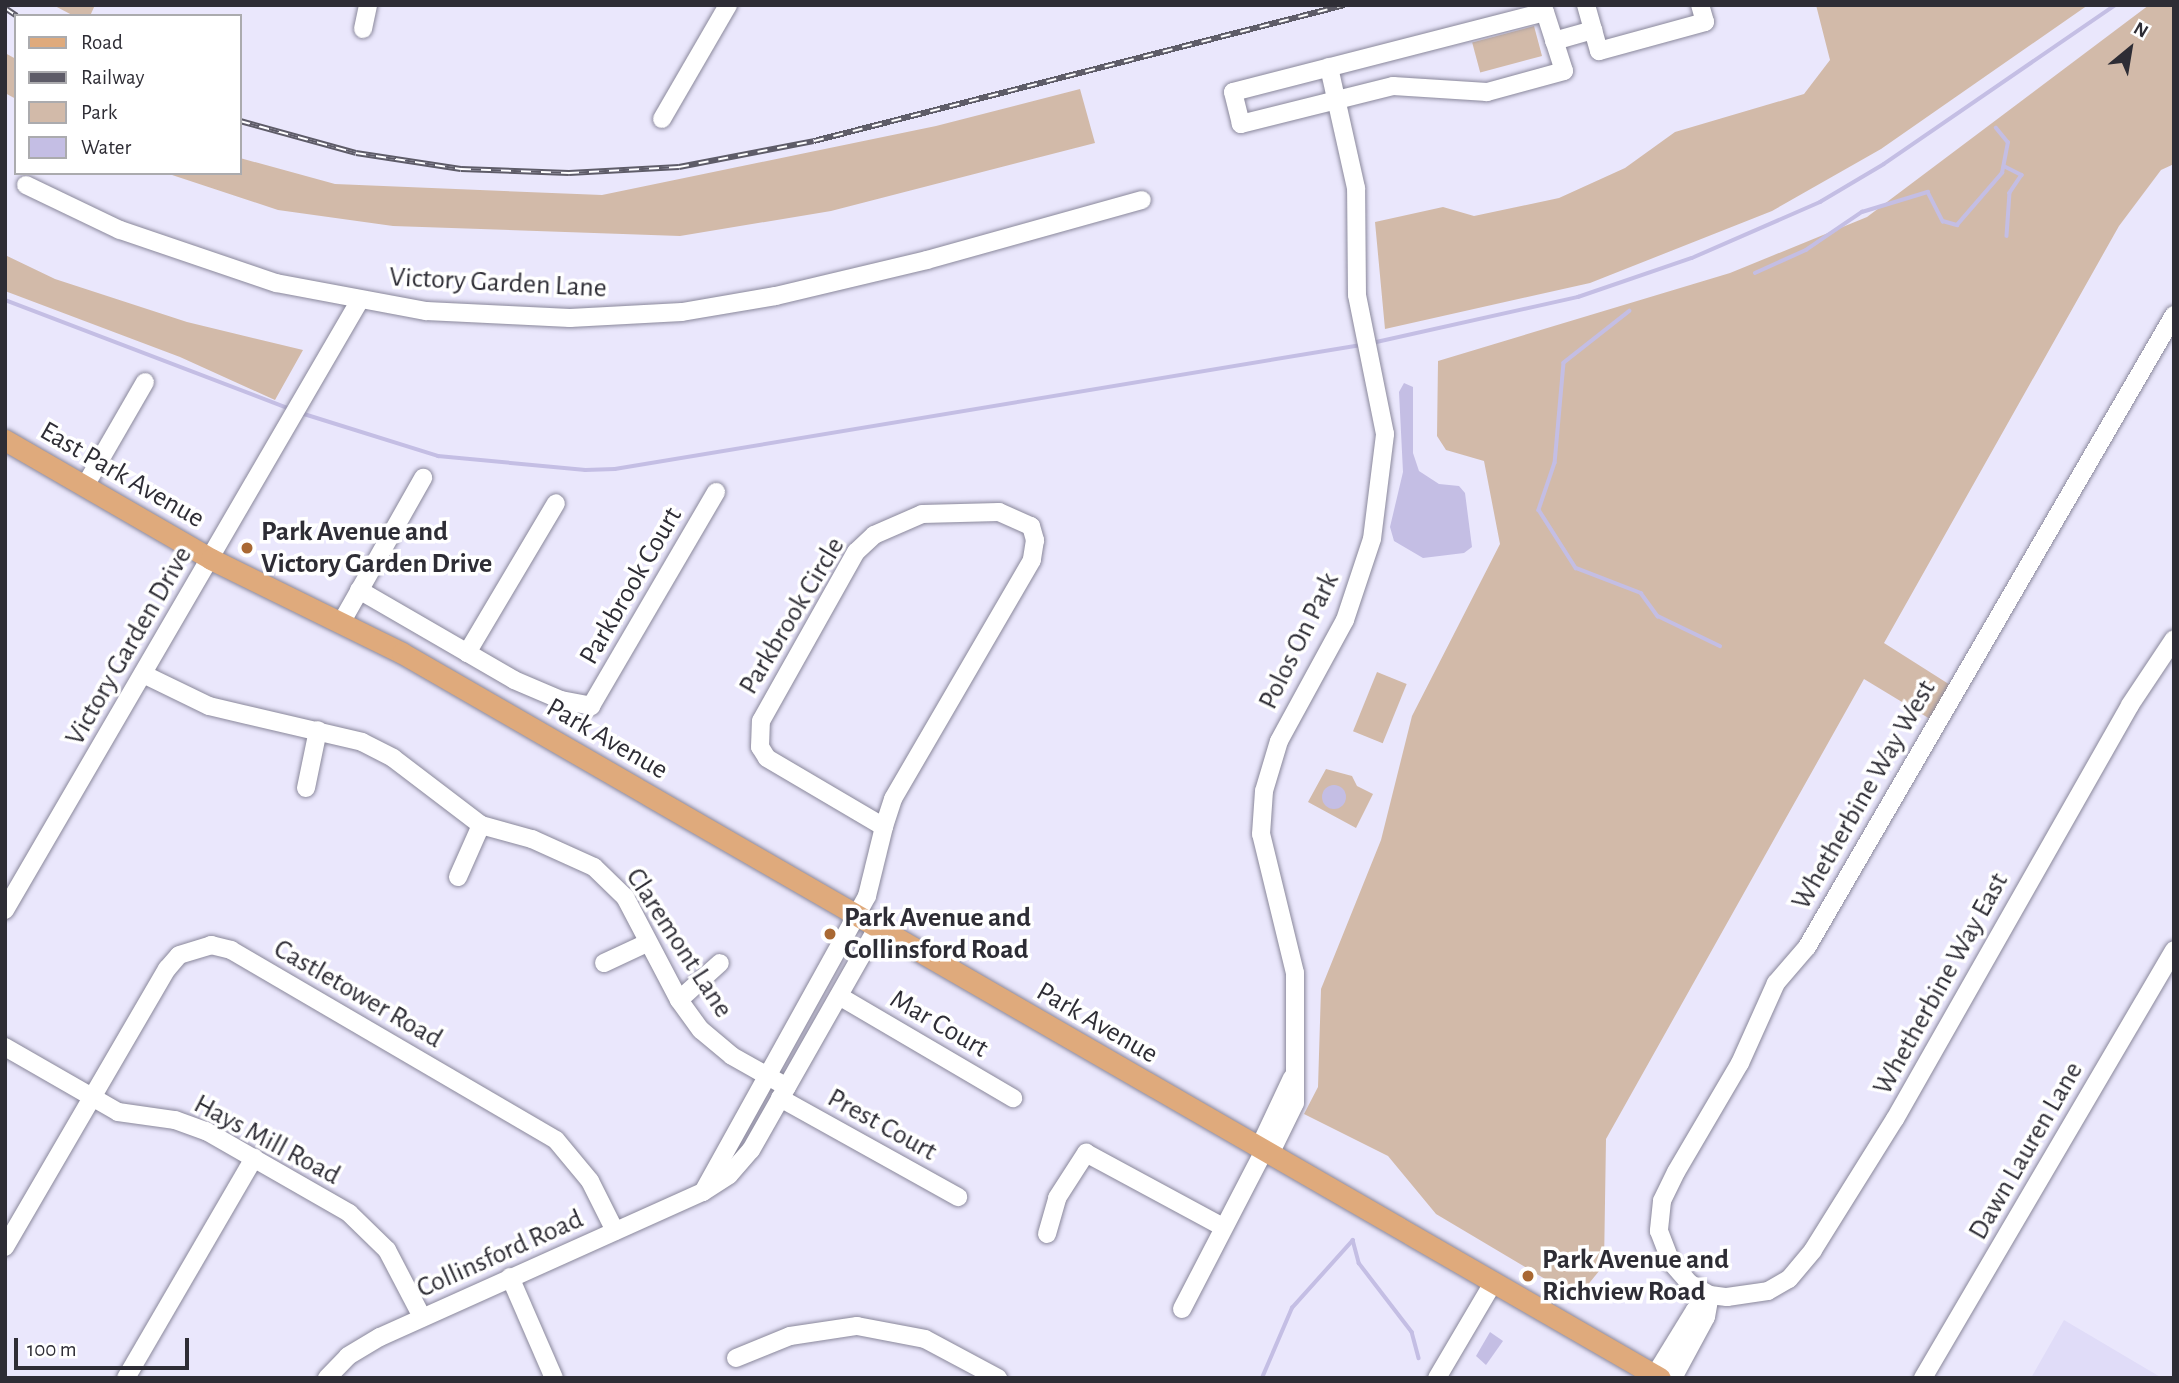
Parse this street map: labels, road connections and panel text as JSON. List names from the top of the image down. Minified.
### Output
{"streets":{"main road":["East Park Avenue","Park Avenue"],"street":["Victory Garden Lane","Parkbrook Court","Parkbrook Circle","Polos On Park","Victory Garden Drive","Whetherbine Way West","Claremont Lane","Whetherbine Way East","Castletower Road","Mar Court","Prest Court","Hays Mill Road","Dawn Lauren Lane","Collinsford Road"]},"crossings":[["Victory Garden Lane","Victory Garden Drive"],["East Park Avenue","Victory Garden Drive"],["East Park Avenue","Park Avenue"],["Parkbrook Circle","Park Avenue"],["Polos On Park","Park Avenue"],["Victory Garden Drive","Park Avenue"],["Victory Garden Drive","Claremont Lane"],["Park Avenue","Collinsford Road"],["Whetherbine Way West","Whetherbine Way East"],["Claremont Lane","Prest Court"],["Claremont Lane","Collinsford Road"],["Castletower Road","Hays Mill Road"],["Castletower Road","Collinsford Road"],["Mar Court","Collinsford Road"],["Prest Court","Collinsford Road"],["Hays Mill Road","Collinsford Road"]],"places":["Park Avenue and Victory Garden Drive","Park Avenue and Collinsford Road","Park Avenue and Richview Road"],"legend":["Road","Railway","Park","Water"],"scale_bar":"100 m","north":"top right"}
